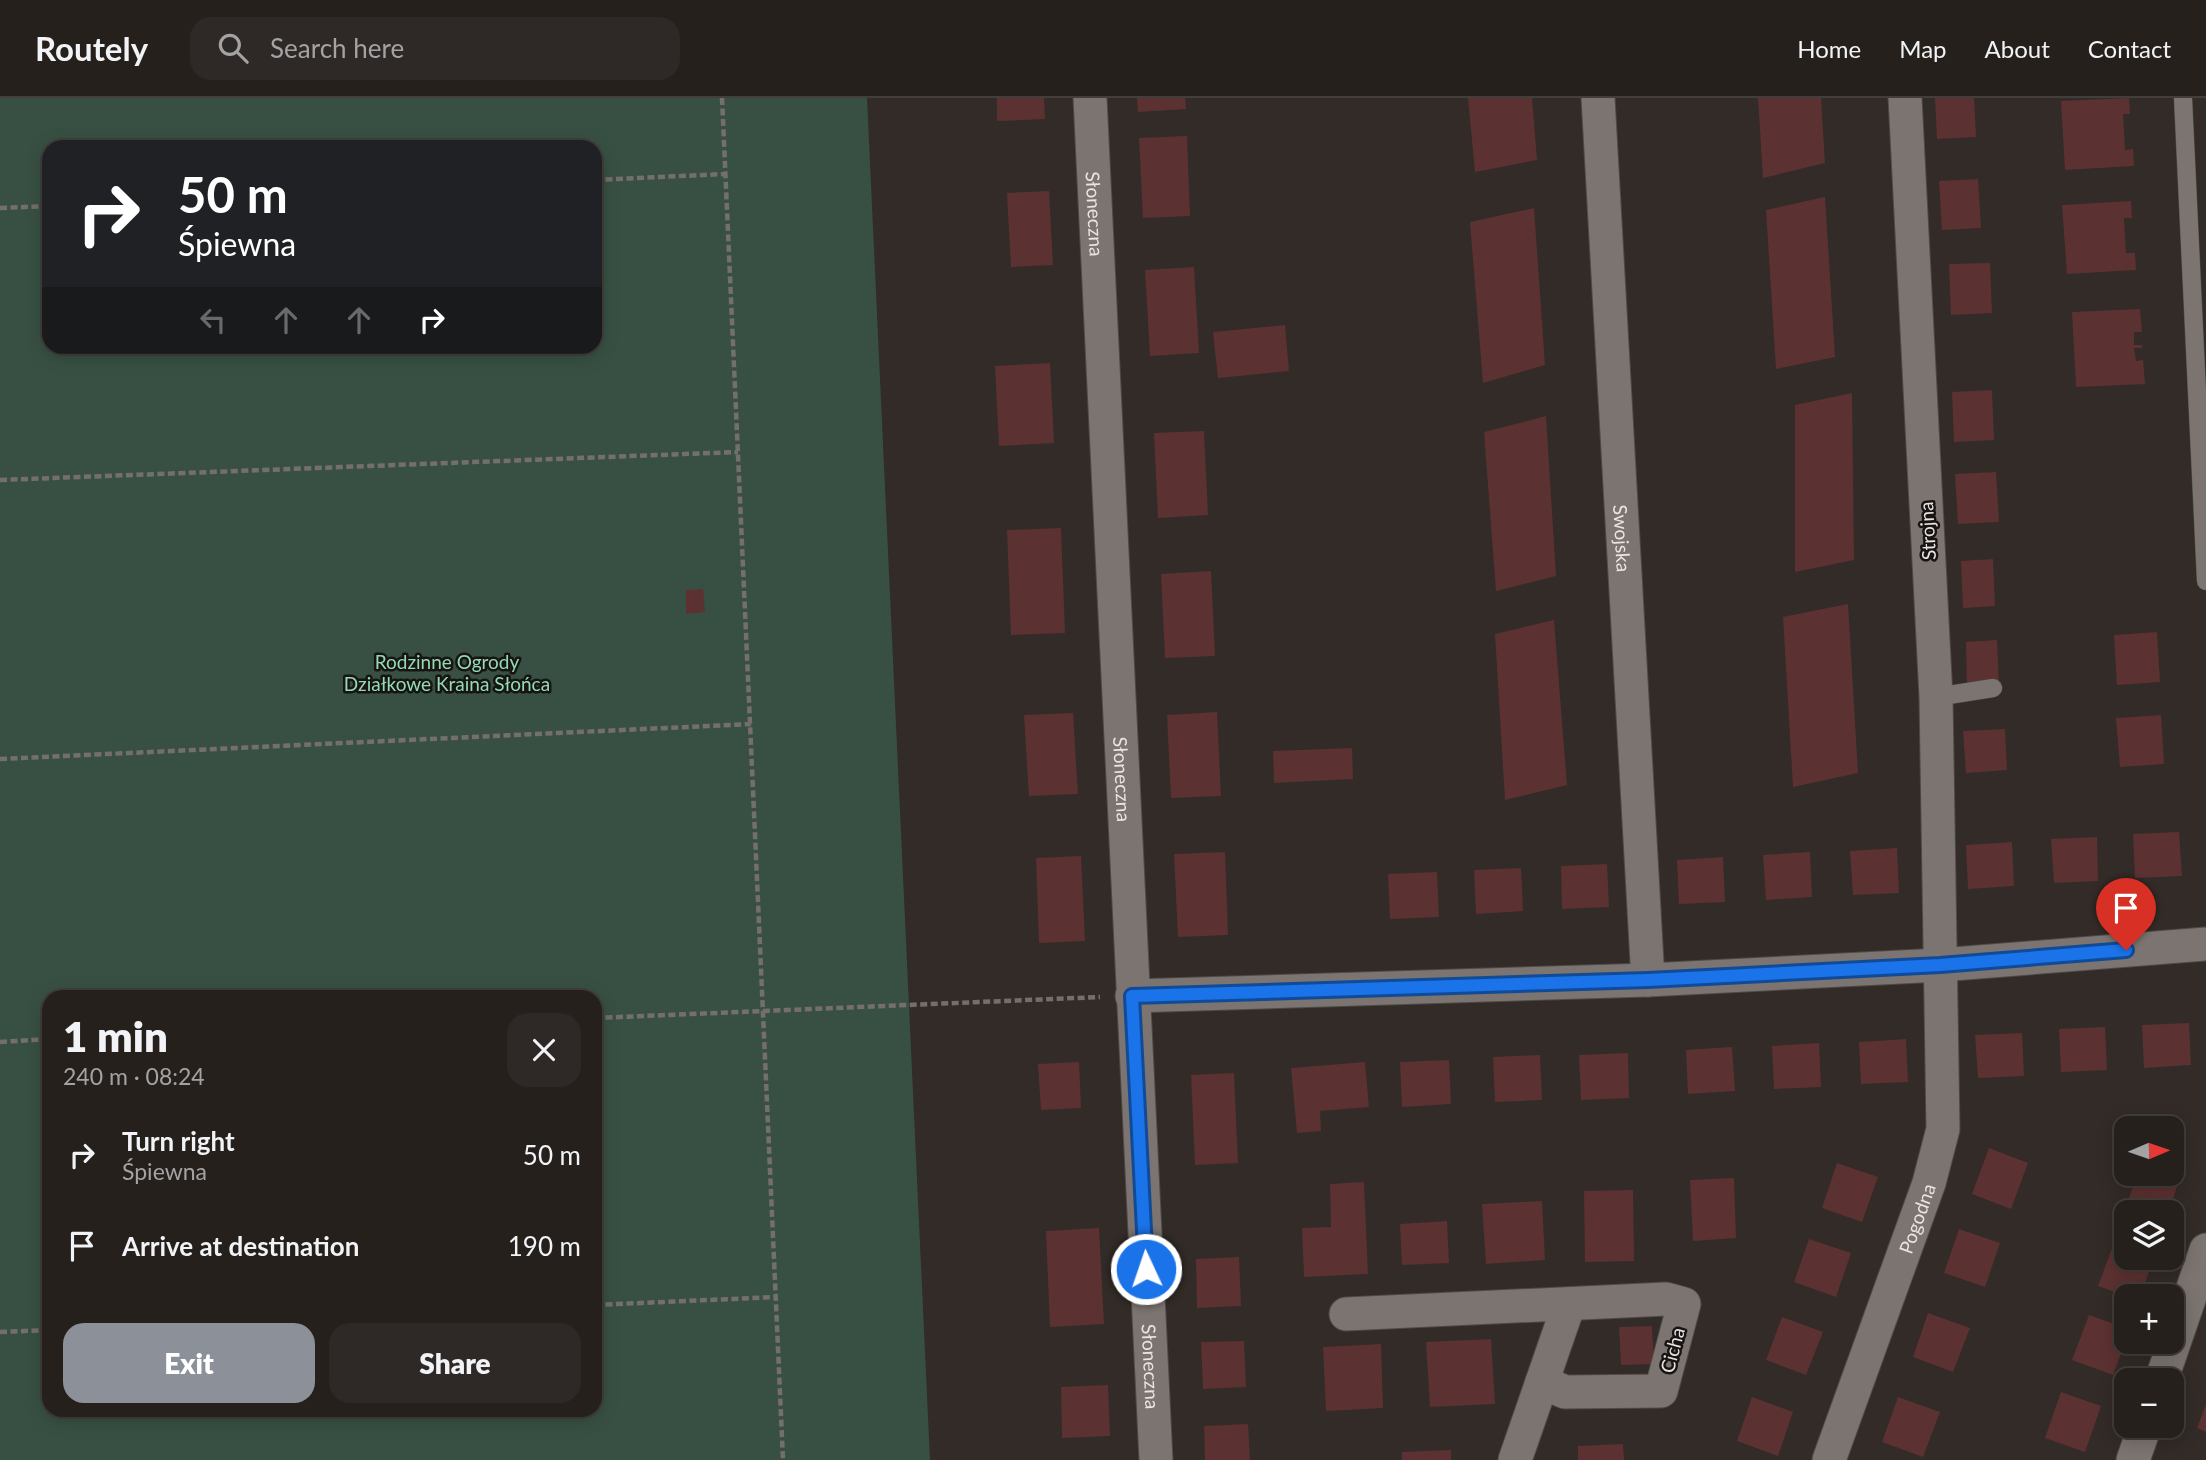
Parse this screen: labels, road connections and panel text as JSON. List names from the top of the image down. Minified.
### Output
{"streets":{"street":["Słoneczna","Strojna","Swojska","Pogodna","Cicha"]},"crossings":[["Strojna","Pogodna"]],"parks":["Rodzinne Ogrody Działkowe Kraina Słońca"],"north":"right","page":{"header":"Routely","search":"Search here","nav":["Home","Map","About","Contact"],"turn":["50 m","Śpiewna"],"heading":["1 min","240 m · 08:24"],"list":[{"name":"Turn right","note":"Śpiewna","value":"50 m"},{"name":"Arrive at destination","value":"190 m"}],"map_buttons":["+","−"],"buttons":["Exit","Share"]}}
